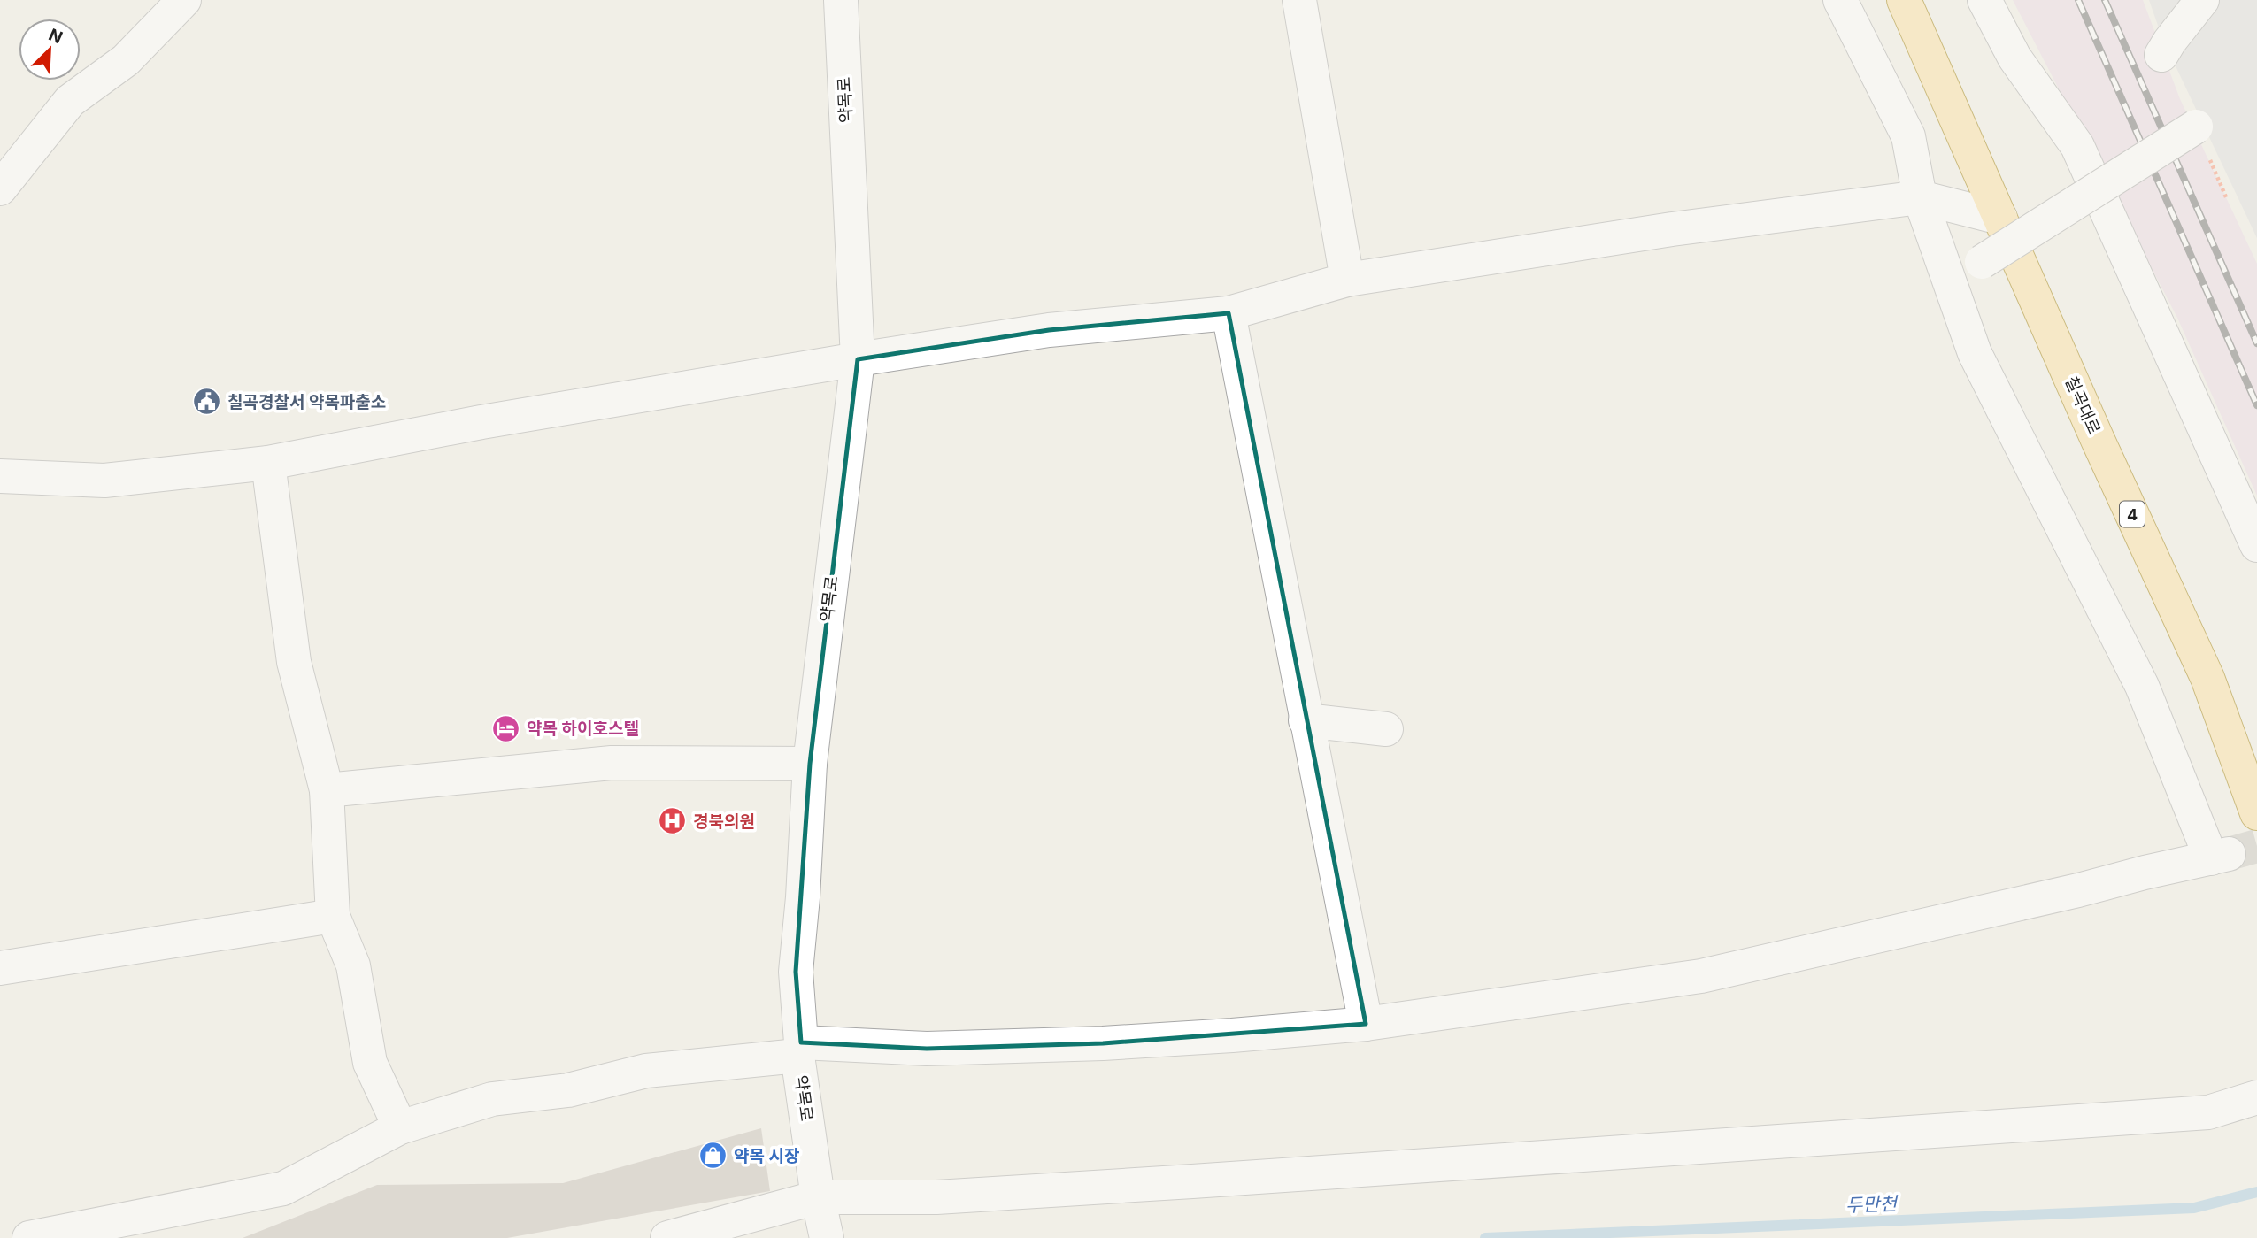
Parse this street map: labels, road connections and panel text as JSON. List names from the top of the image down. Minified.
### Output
{"streets":{"main road":["칠곡대로","4"],"street":["약목로"]},"water":["두만천"],"places":{"public building":["칠곡경찰서 약목파출소"],"hotel":["약목 하이호스텔"],"hospital":["경북의원"],"shop":["약목 시장"]},"north":"top right"}
